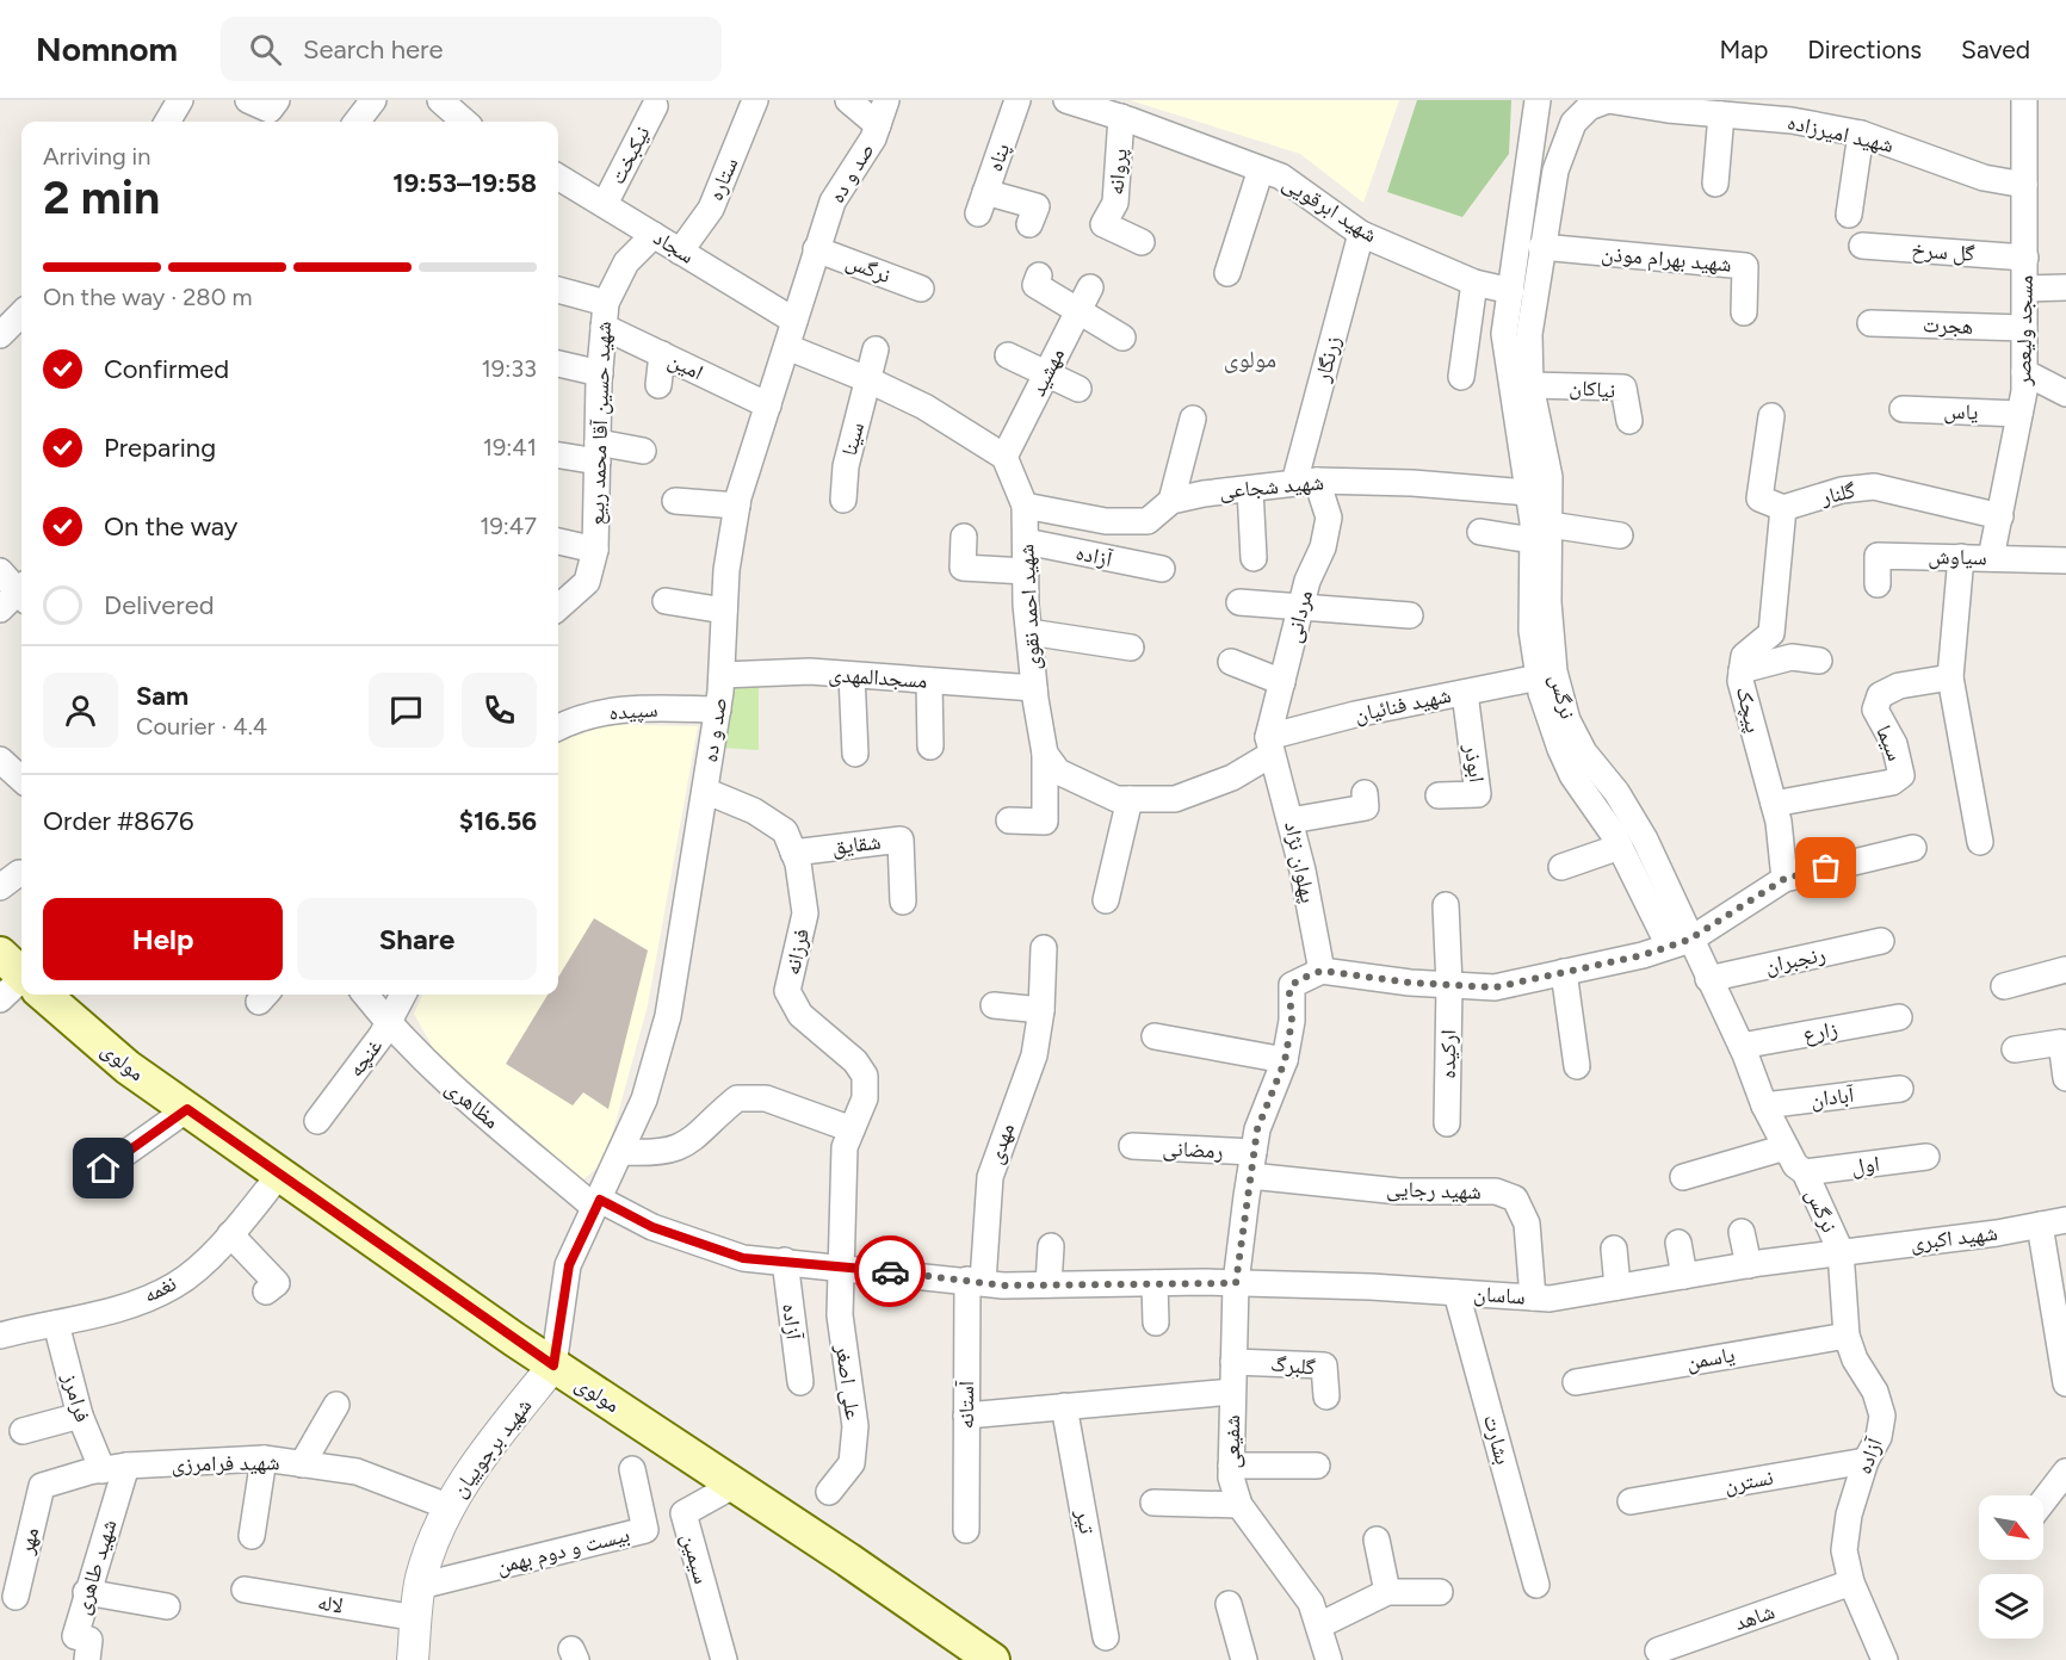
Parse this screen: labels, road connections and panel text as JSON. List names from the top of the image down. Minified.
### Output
{"streets":{"main road":["مولوی"],"street":["شهید امیرزاده","نیکبخت","پناه","پروانه","صد و ده","ستاره","شهید ابرقویی","سجاد","گل سرخ","شهید بهرام موذن","نرگس","هجرت","مسجد ولیعصر","زرنگار","امین","مهشید","نیاکان","یاس","شهید حسین آقا محمد ربیع","سینا","شهید شجاعی","گلنار","آزاده","سیاوش","شهید احمد نقوی","مردانی","مسجدالمهدی","شهید فنائیان","پیچک","سپیده","سیما","ابوذر","شقایق","پهلوان نژاد","فرزانه","رنجبران","زارع","ارکیده","غنچه","آبادان","مظاهری","مهدی","رمضانی","اول","شهید رجایی","شهید اکبری","نغمه","ساسان","یاسمن","گلبرگ","علی اصغر","فرامرز","آستانه","بشارت","شفیعی","شهید برجوییان","شهید فرامرزی","نسترن","تیر","مهر","بیست و دوم بهمن","سیمین","شهید طاهری","لاله","شاهد"]},"crossings":[["شهید امیرزاده","نرگس"],["شهید امیرزاده","مسجد ولیعصر"],["نیکبخت","سجاد"],["پروانه","شهید ابرقویی"],["صد و ده","سجاد"],["صد و ده","نرگس"],["صد و ده","امین"],["صد و ده","مسجدالمهدی"],["صد و ده","سپیده"],["صد و ده","فرزانه"],["صد و ده","مولوی"],["صد و ده","مظاهری"],["صد و ده","ساسان"],["صد و ده","شهید برجوییان"],["ستاره","سجاد"],["شهید ابرقویی","نرگس"],["شهید ابرقویی","زرنگار"],["سجاد","شهید حسین آقا محمد ربیع"],["گل سرخ","مسجد ولیعصر"],["شهید بهرام موذن","نرگس"],["نرگس","نیاکان"],["نرگس","شهید شجاعی"],["نرگس","آزاده"],["نرگس","شهید فنائیان"],["نرگس","رنجبران"],["نرگس","زارع"],["نرگس","آبادان"],["نرگس","اول"],["نرگس","شهید اکبری"],["نرگس","ساسان"],["هجرت","مسجد ولیعصر"],["مسجد ولیعصر","یاس"],["مسجد ولیعصر","گلنار"],["مسجد ولیعصر","سیاوش"],["زرنگار","شهید شجاعی"],["زرنگار","مردانی"],["امین","شهید حسین آقا محمد ربیع"],["مهشید","شهید احمد نقوی"],["شهید شجاعی","شهید احمد نقوی"],["شهید شجاعی","مردانی"],["گلنار","پیچک"],["آزاده","شهید احمد نقوی"],["آزاده","شهید اکبری"],["آزاده","ساسان"],["آزاده","یاسمن"],["آزاده","نسترن"],["آزاده","شاهد"],["شهید احمد نقوی","مسجدالمهدی"],["مردانی","شهید فنائیان"],["مردانی","پهلوان نژاد"],["شهید فنائیان","ابوذر"],["شهید فنائیان","پهلوان نژاد"],["پیچک","سیما"],["شقایق","فرزانه"],["فرزانه","ساسان"],["فرزانه","علی اصغر"],["غنچه","مظاهری"],["مولوی","نغمه"],["مولوی","شهید برجوییان"],["مولوی","سیمین"],["مظاهری","ساسان"],["مهدی","ساسان"],["مهدی","آستانه"],["رمضانی","شهید رجایی"],["شهید رجایی","ساسان"],["شهید اکبری","ساسان"],["نغمه","فرامرز"],["ساسان","علی اصغر"],["ساسان","آستانه"],["ساسان","بشارت"],["ساسان","شفیعی"],["گلبرگ","شفیعی"],["فرامرز","شهید فرامرزی"],["شهید برجوییان","شهید فرامرزی"],["شهید برجوییان","بیست و دوم بهمن"],["شهید برجوییان","لاله"],["شهید فرامرزی","مهر"],["شهید فرامرزی","شهید طاهری"]],"districts":["مولوی"],"north":"bottom right","page":{"header":"Nomnom","search":"Search here","nav":["Map","Directions","Saved"],"heading":["2 min","Arriving in","19:53–19:58"],"panel":["Sam","Courier · 4.4","Order #8676","$16.56"],"bar":"On the way · 280 m","list":[["Confirmed","19:33"],["Preparing","19:41"],["On the way","19:47"],"Delivered"],"buttons":["Help","Share"]}}
